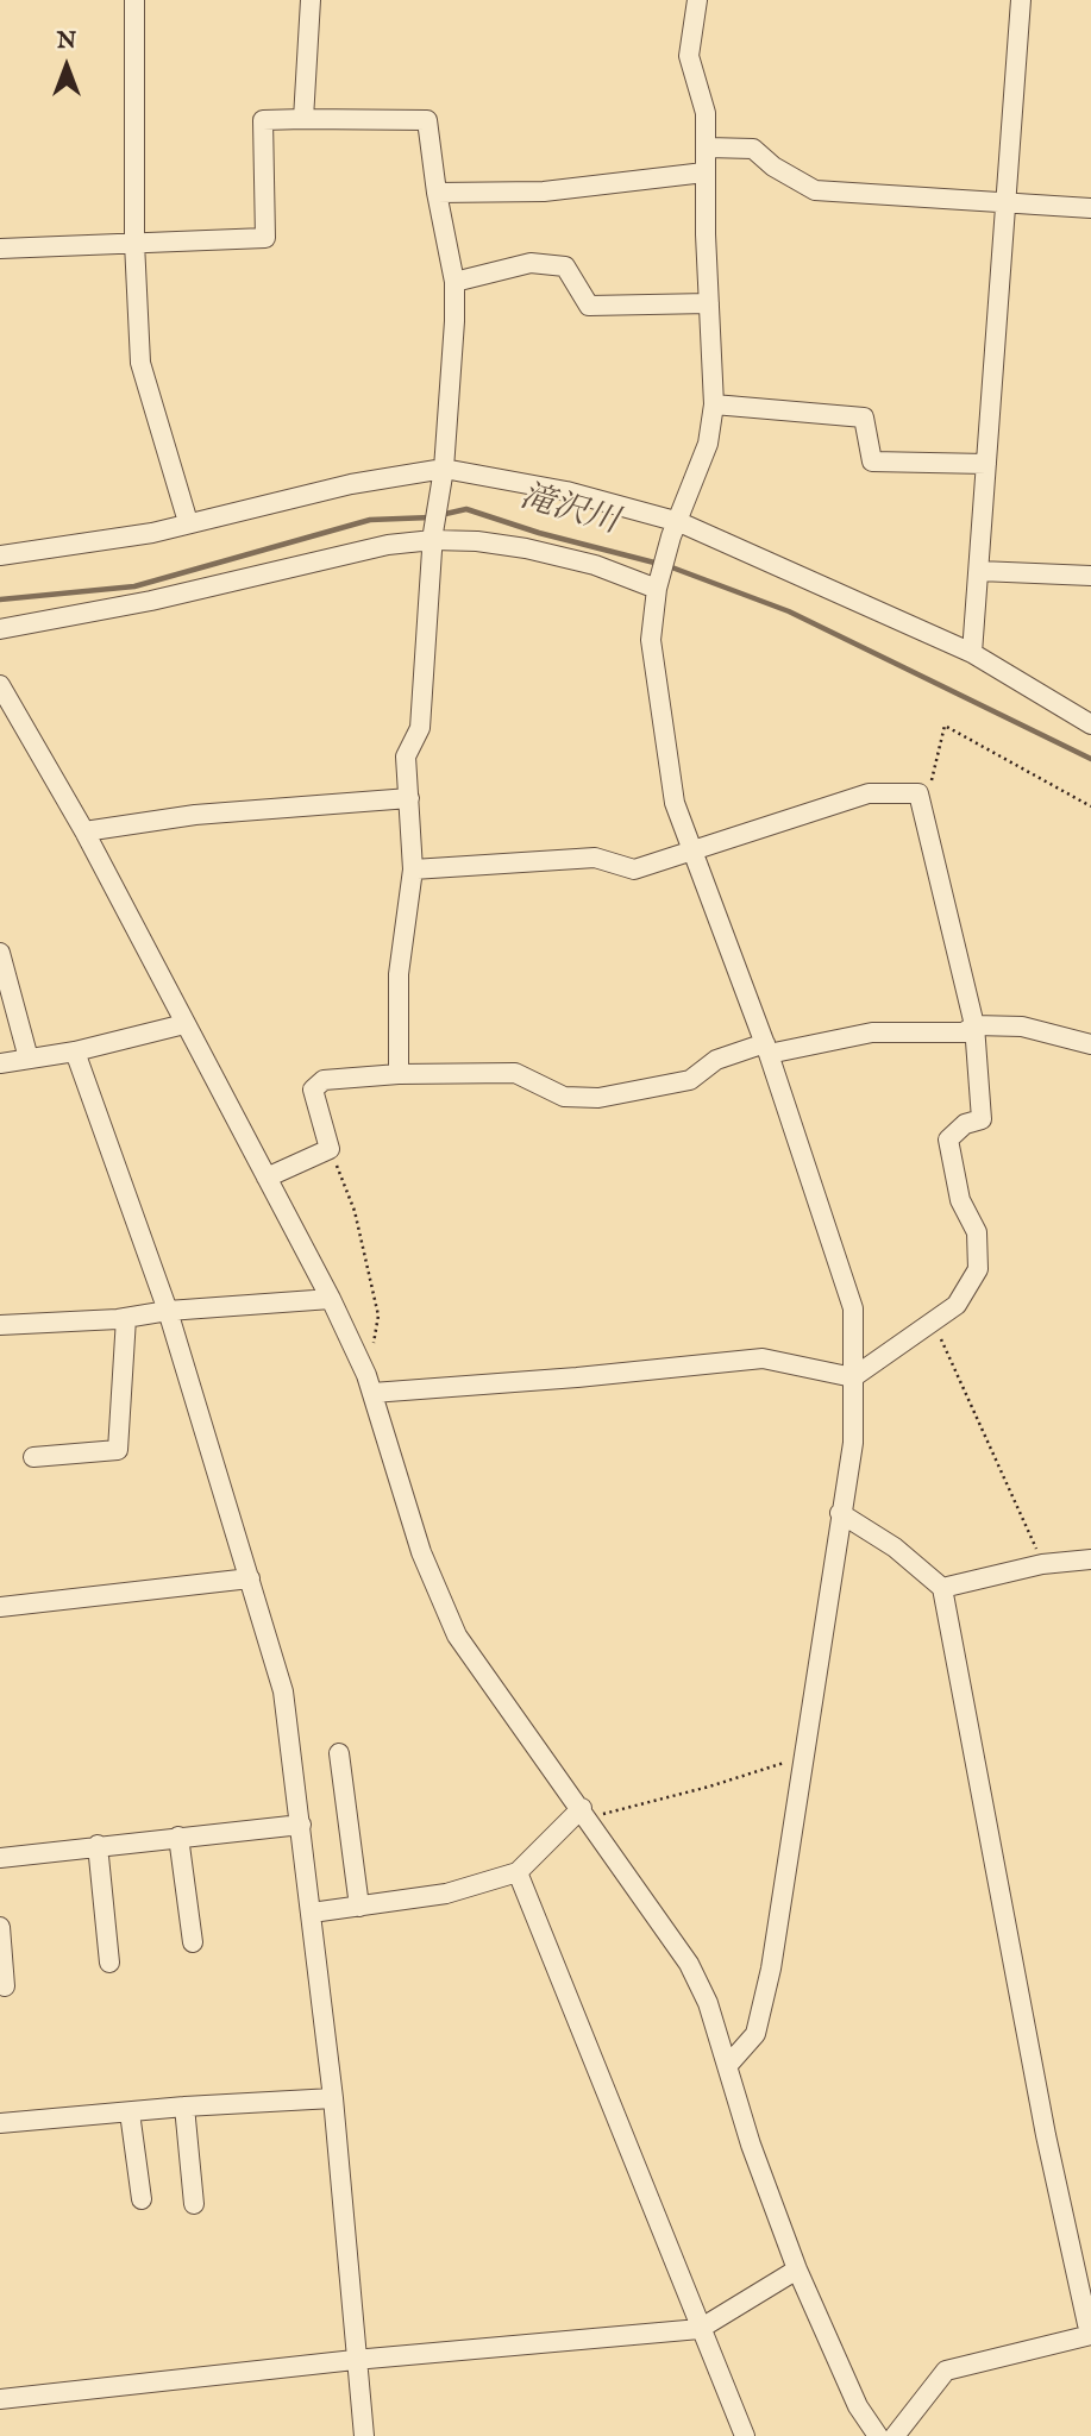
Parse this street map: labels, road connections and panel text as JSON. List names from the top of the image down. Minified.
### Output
{"water":["滝沢川"],"north":"top"}
